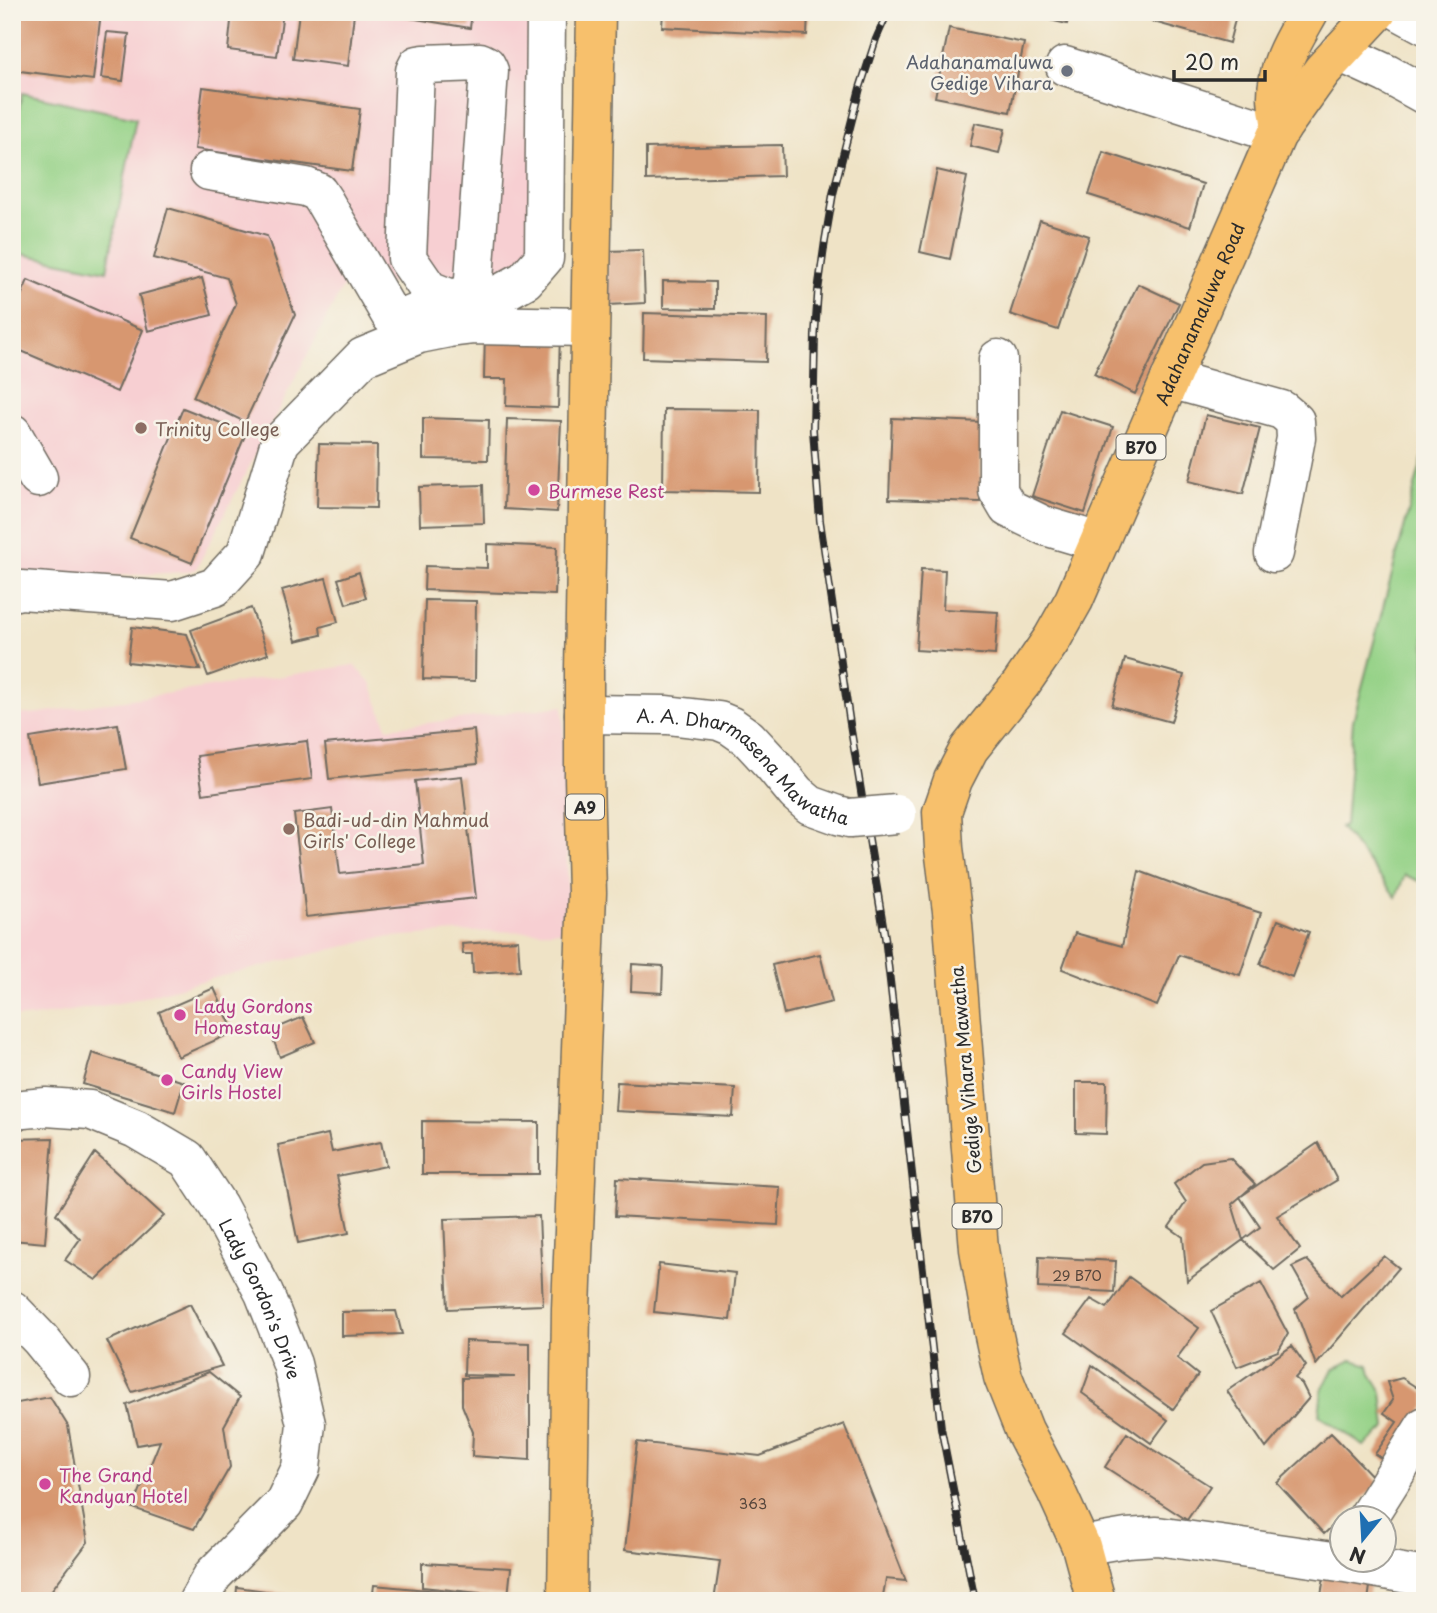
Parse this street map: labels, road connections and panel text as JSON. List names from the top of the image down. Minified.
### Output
{"streets":{"main road":["Adahanamaluwa Road","B70","A9","Gedige Vihara Mawatha"],"street":["A. A. Dharmasena Mawatha","Lady Gordon's Drive"]},"crossings":[["Adahanamaluwa Road","A. A. Dharmasena Mawatha"],["Adahanamaluwa Road","Gedige Vihara Mawatha"],["A. A. Dharmasena Mawatha","A9"],["A. A. Dharmasena Mawatha","Gedige Vihara Mawatha"]],"places":["Adahanamaluwa Gedige Vihara","Trinity College","Burmese Rest","Badi-ud-din Mahmud Girls' College","Lady Gordons Homestay","Candy View Girls Hostel","The Grand Kandyan Hotel"],"house_numbers":["29 B70","363"],"scale_bar":"20 m","north":"bottom"}
